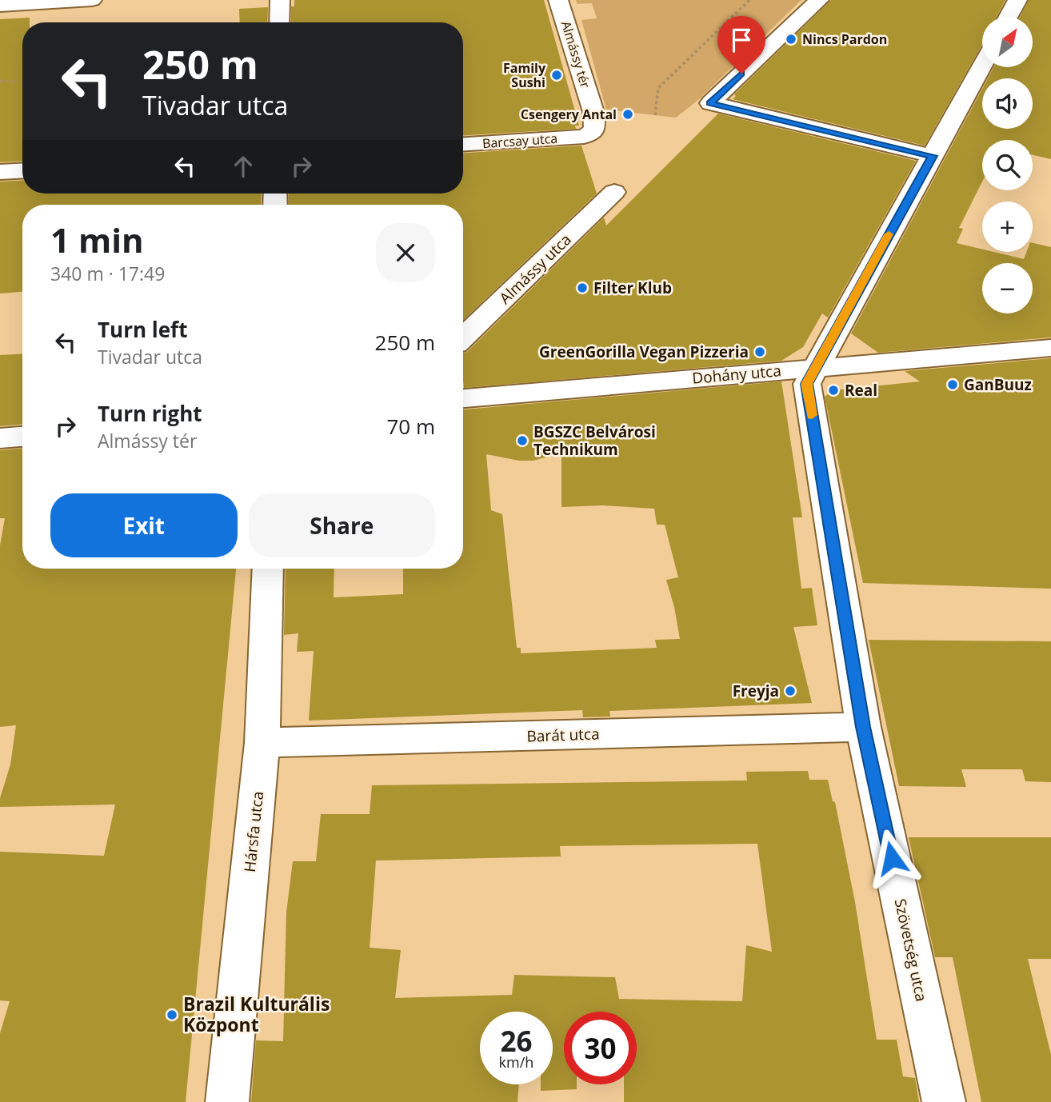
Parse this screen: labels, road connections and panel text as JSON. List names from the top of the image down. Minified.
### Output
{"streets":{"street":["Almássy tér","Barcsay utca","Almássy utca","Dohány utca","Barát utca","Hársfa utca","Szövetség utca"]},"crossings":[["Almássy tér","Barcsay utca"],["Dohány utca","Szövetség utca"],["Barát utca","Hársfa utca"],["Barát utca","Szövetség utca"]],"places":["Nincs Pardon","Family Sushi","Csengery Antal","Filter Klub","GreenGorilla Vegan Pizzeria","GanBuuz","Real","BGSZC Belvárosi Technikum","Freyja","Brazil Kulturális Központ"],"north":"top right","page":{"map_buttons":["+","−"],"turn":["250 m","Tivadar utca"],"heading":["1 min","340 m · 17:49"],"list":[{"name":"Turn left","note":"Tivadar utca","value":"250 m"},{"name":"Turn right","note":"Almássy tér","value":"70 m"}],"buttons":["Exit","Share"],"speed":"26 km/h","limit":"30"}}
